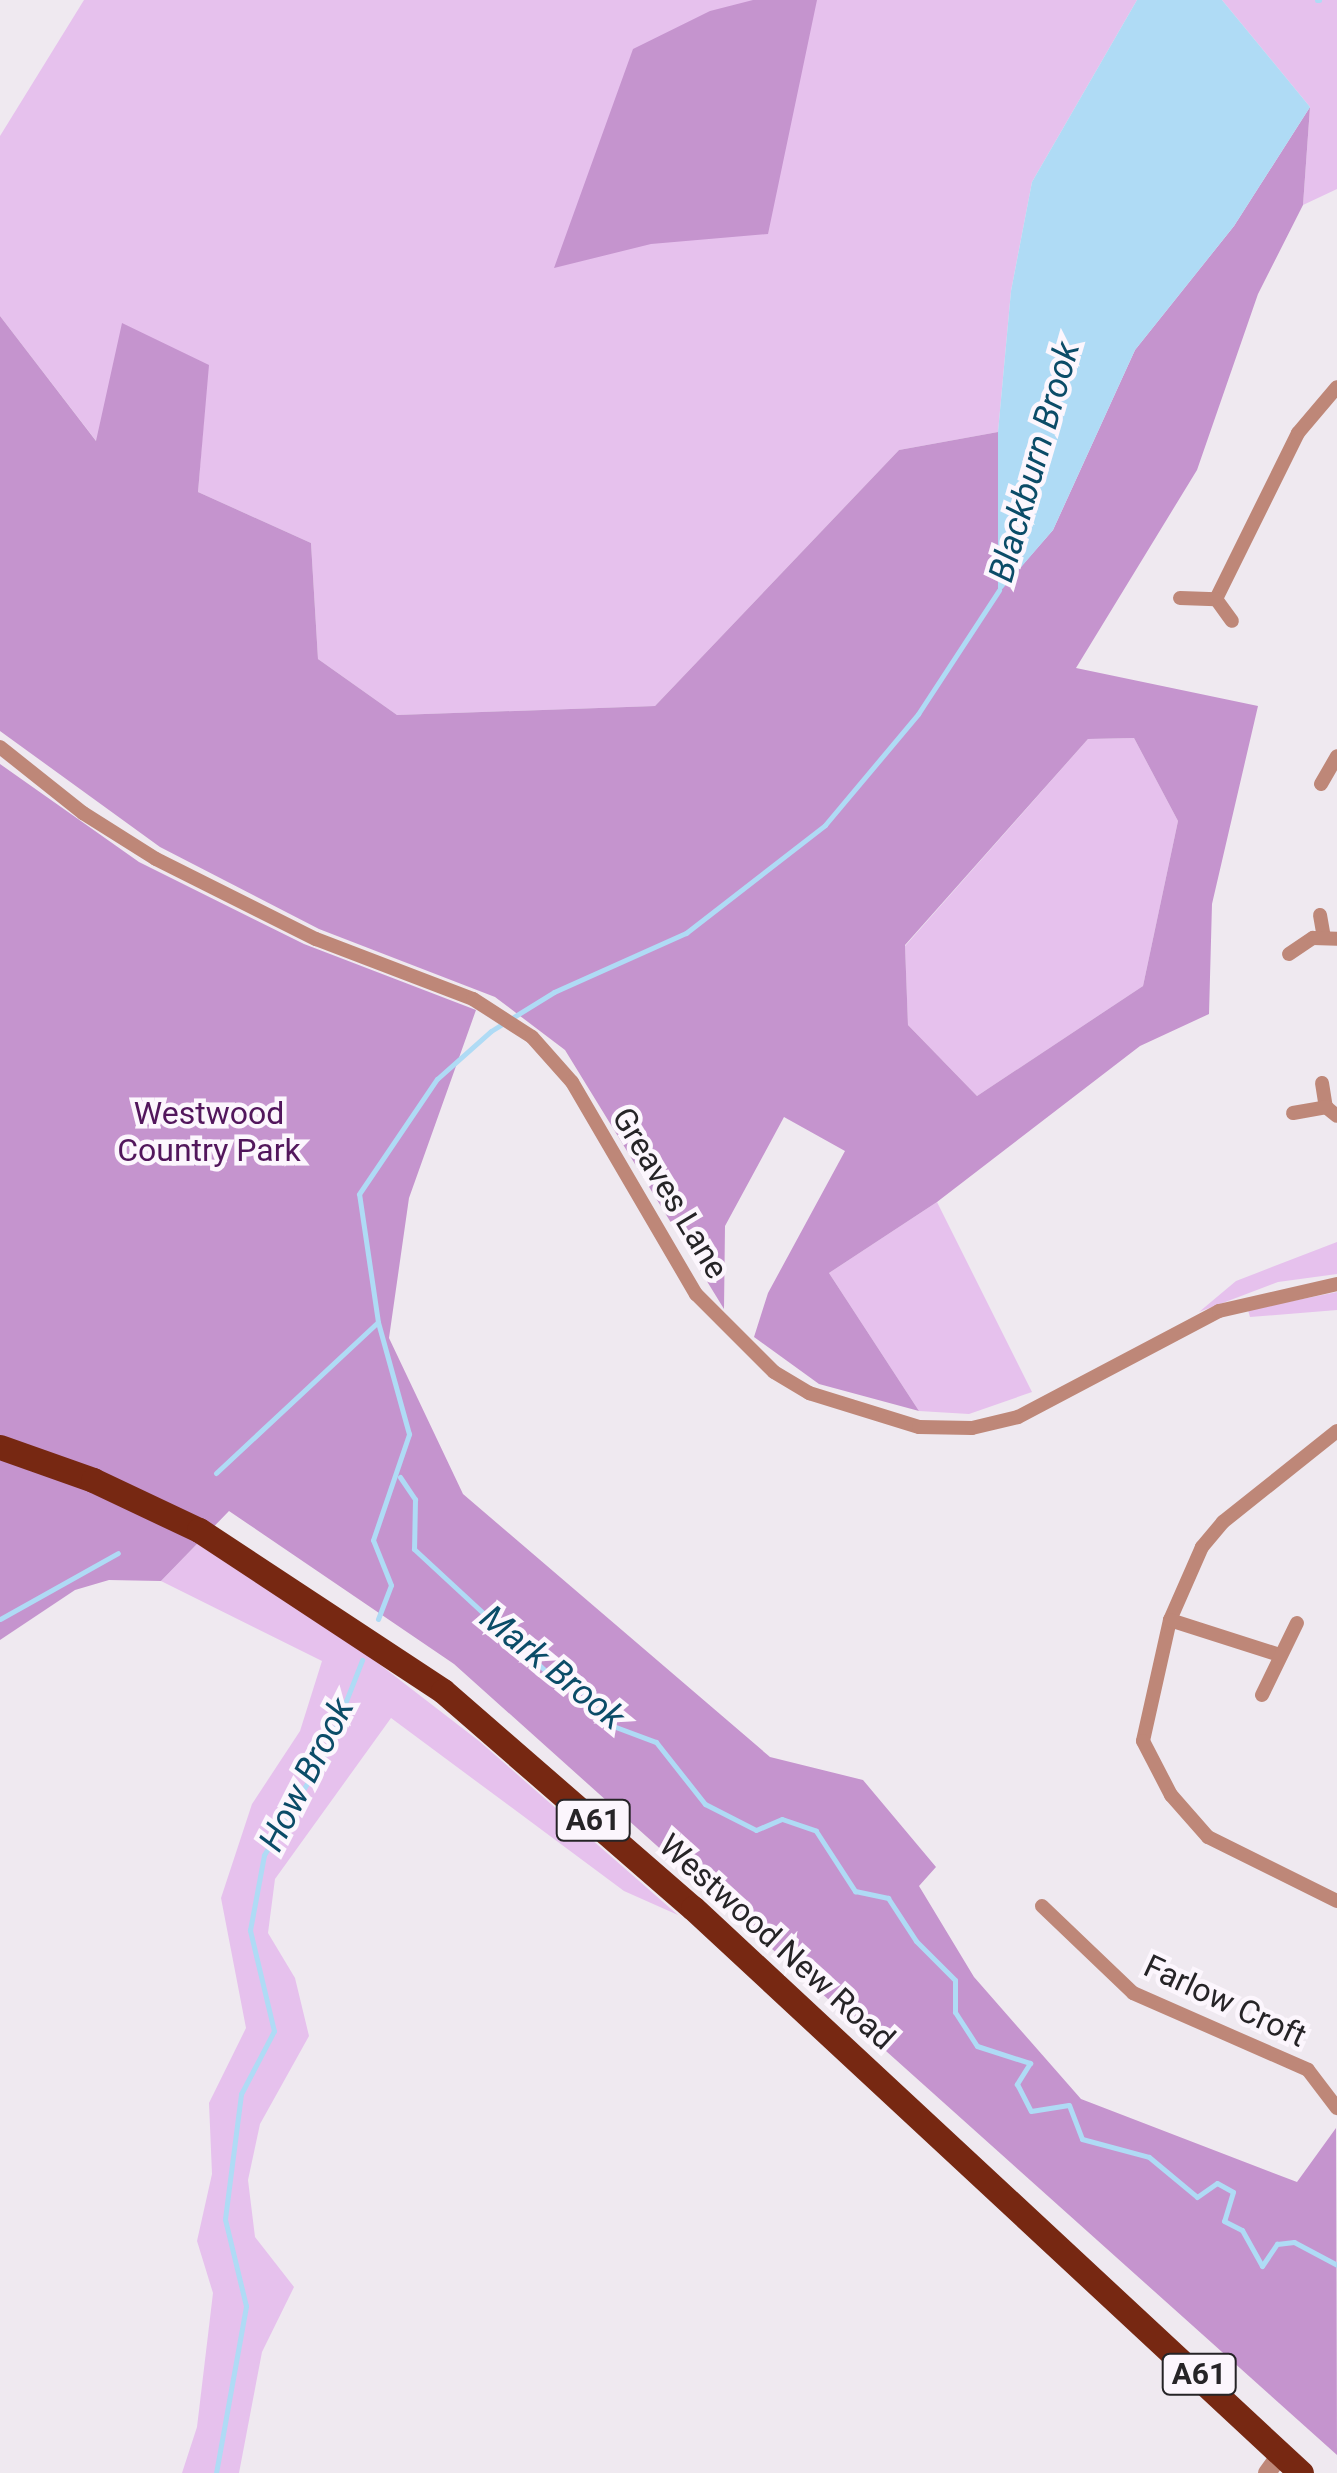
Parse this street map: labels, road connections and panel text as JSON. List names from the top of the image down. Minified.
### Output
{"streets":{"highway":["A61","Westwood New Road"],"street":["Greaves Lane","Farlow Croft"]},"water":["Blackburn Brook","Mark Brook","How Brook"],"parks":["Westwood Country Park"]}
